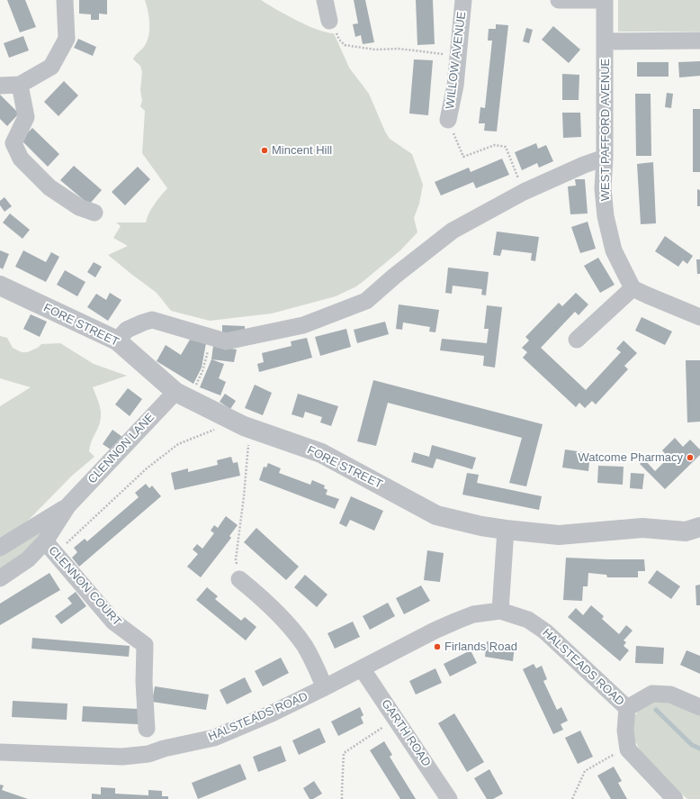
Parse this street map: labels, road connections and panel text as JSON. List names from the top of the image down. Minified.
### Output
{"streets":{"street":["WILLOW AVENUE","WEST PAFFORD AVENUE","FORE STREET","CLENNON LANE","CLENNON COURT","HALSTEADS ROAD","GARTH ROAD"]},"crossings":[["FORE STREET","CLENNON LANE"],["CLENNON LANE","CLENNON COURT"],["HALSTEADS ROAD","GARTH ROAD"]],"places":["Mincent Hill","Watcome Pharmacy","Firlands Road"]}
